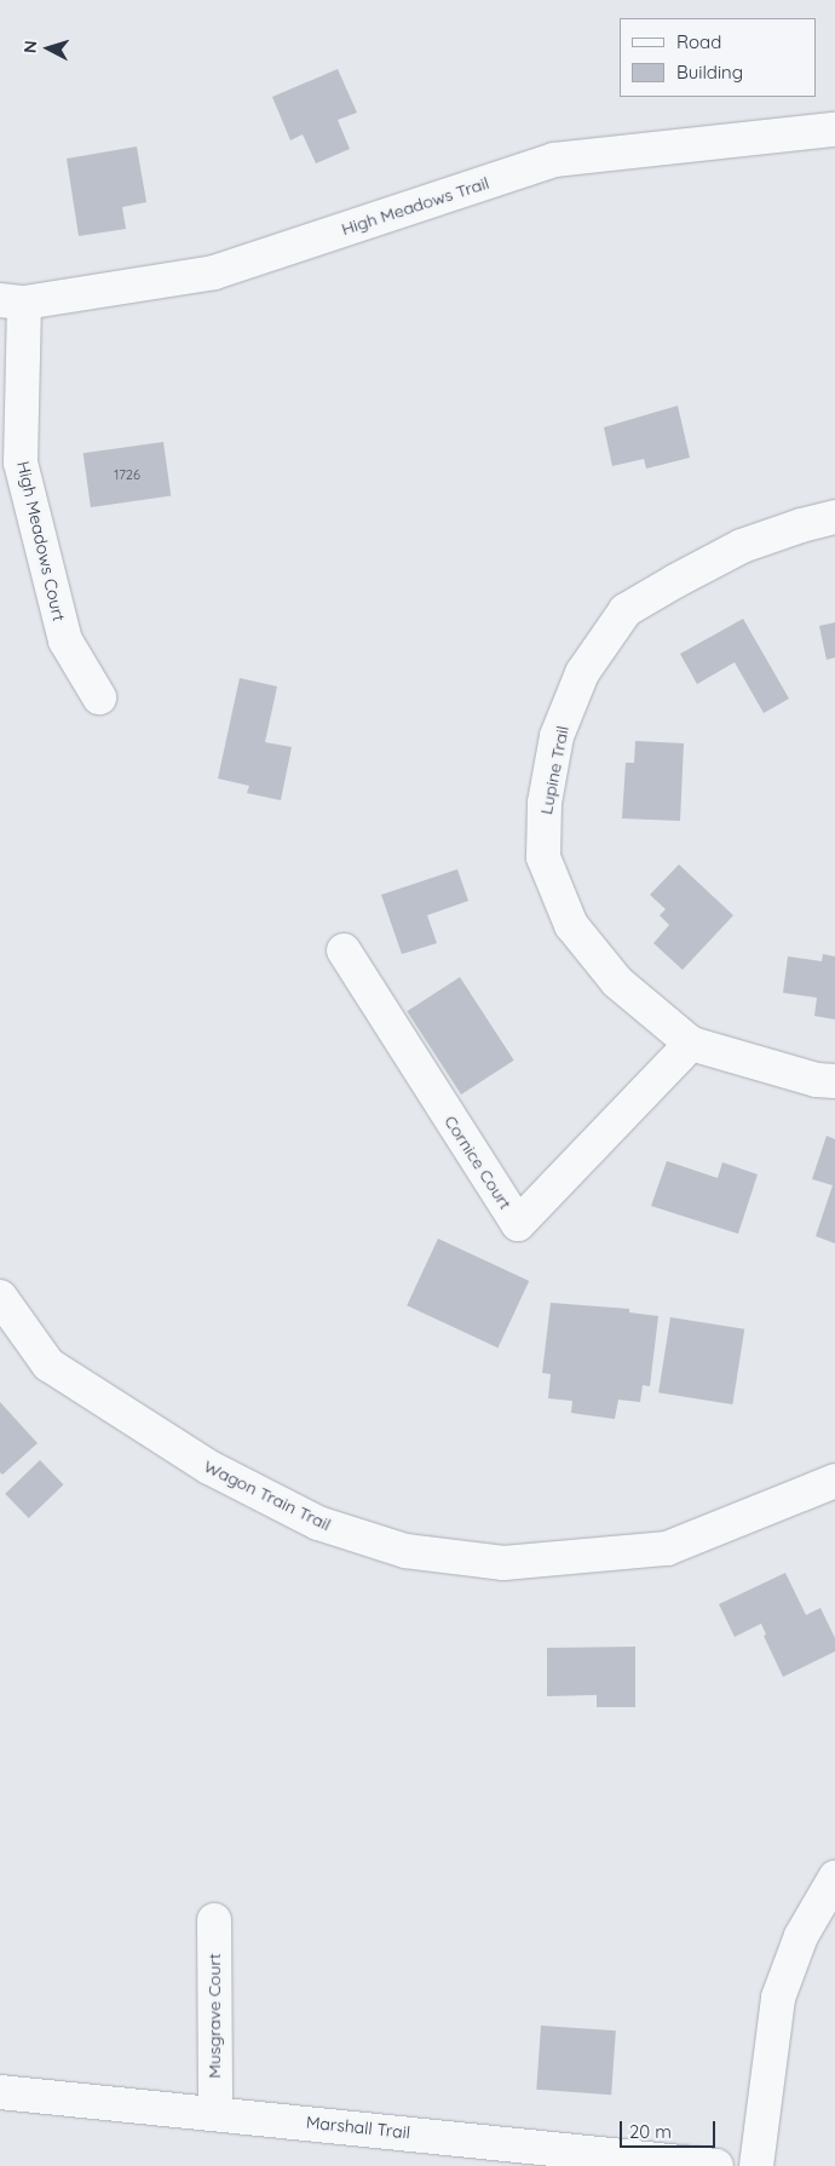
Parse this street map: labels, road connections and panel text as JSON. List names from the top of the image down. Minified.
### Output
{"streets":{"street":["High Meadows Trail","High Meadows Court","Lupine Trail","Cornice Court","Wagon Train Trail","Musgrave Court","Marshall Trail"]},"crossings":[["High Meadows Trail","High Meadows Court"],["Lupine Trail","Cornice Court"],["Musgrave Court","Marshall Trail"]],"house_numbers":["1726"],"legend":["Road","Building"],"scale_bar":"20 m","north":"left"}
